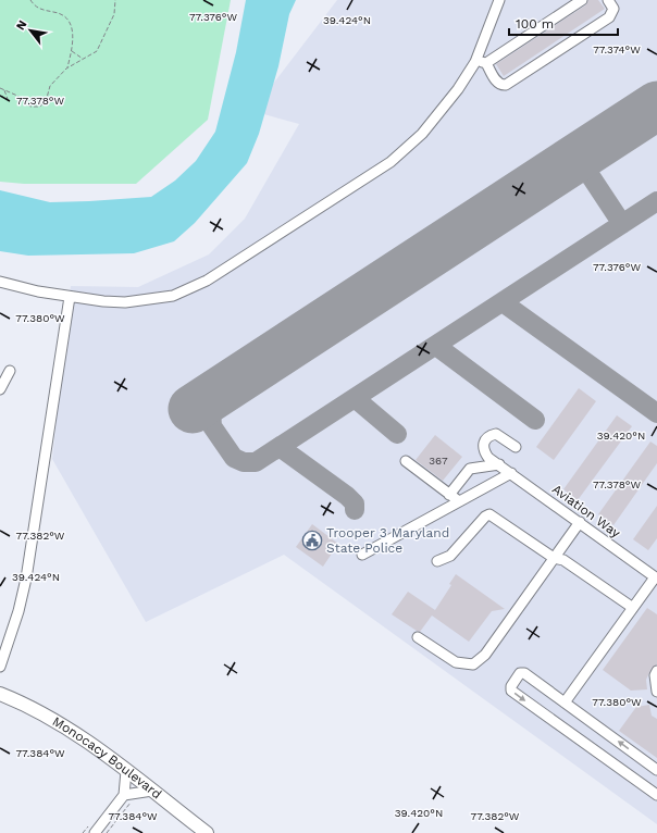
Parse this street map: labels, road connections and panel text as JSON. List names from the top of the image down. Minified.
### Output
{"streets":{"main road":["Monocacy Boulevard"],"street":["Aviation Way"]},"places":{"public building":["Trooper 3 Maryland State Police"]},"house_numbers":["367"],"scale_bar":"100 m","north":"top left","coordinates":["77.376°W","39.424°N","77.374°W","77.378°W","77.380°W","39.420°N","77.382°W","77.384°W"]}
